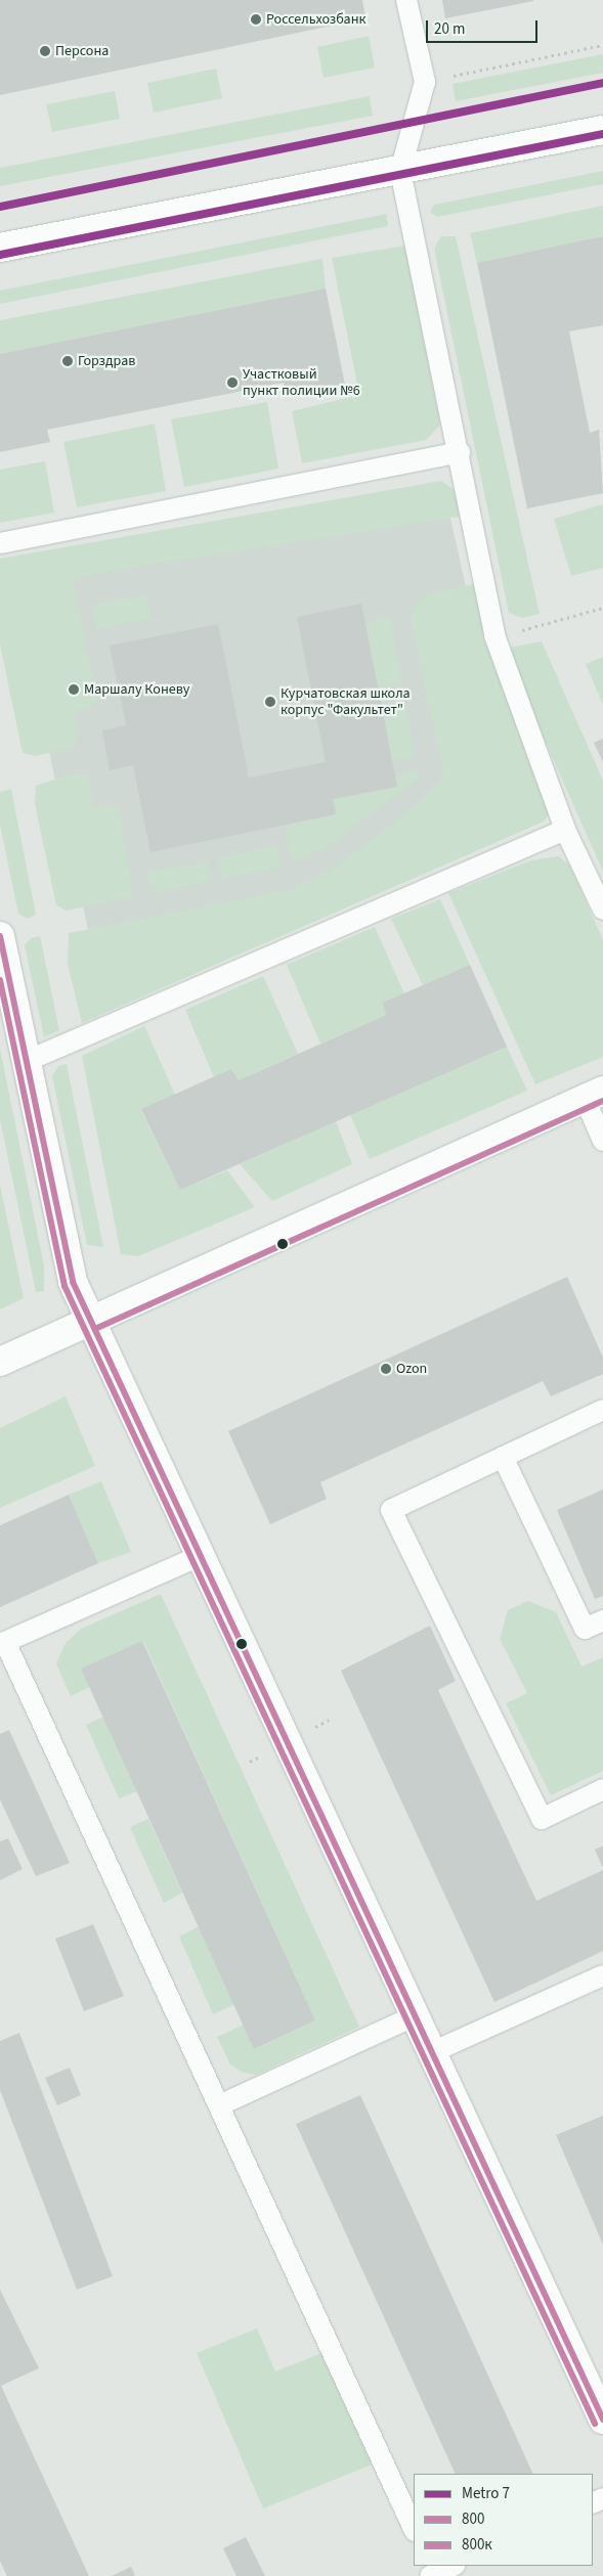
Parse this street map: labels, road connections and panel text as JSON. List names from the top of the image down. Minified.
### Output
{"places":["Россельхозбанк","Персона","Горздрав","Участковый пункт полиции №6","Маршалу Коневу","Курчатовская школа корпус \"Факультет\"","Ozon"],"lines":["metro line 7","transit line 800","transit line 800к"],"legend":["Metro 7","800","800к"],"scale_bar":"20 m"}
